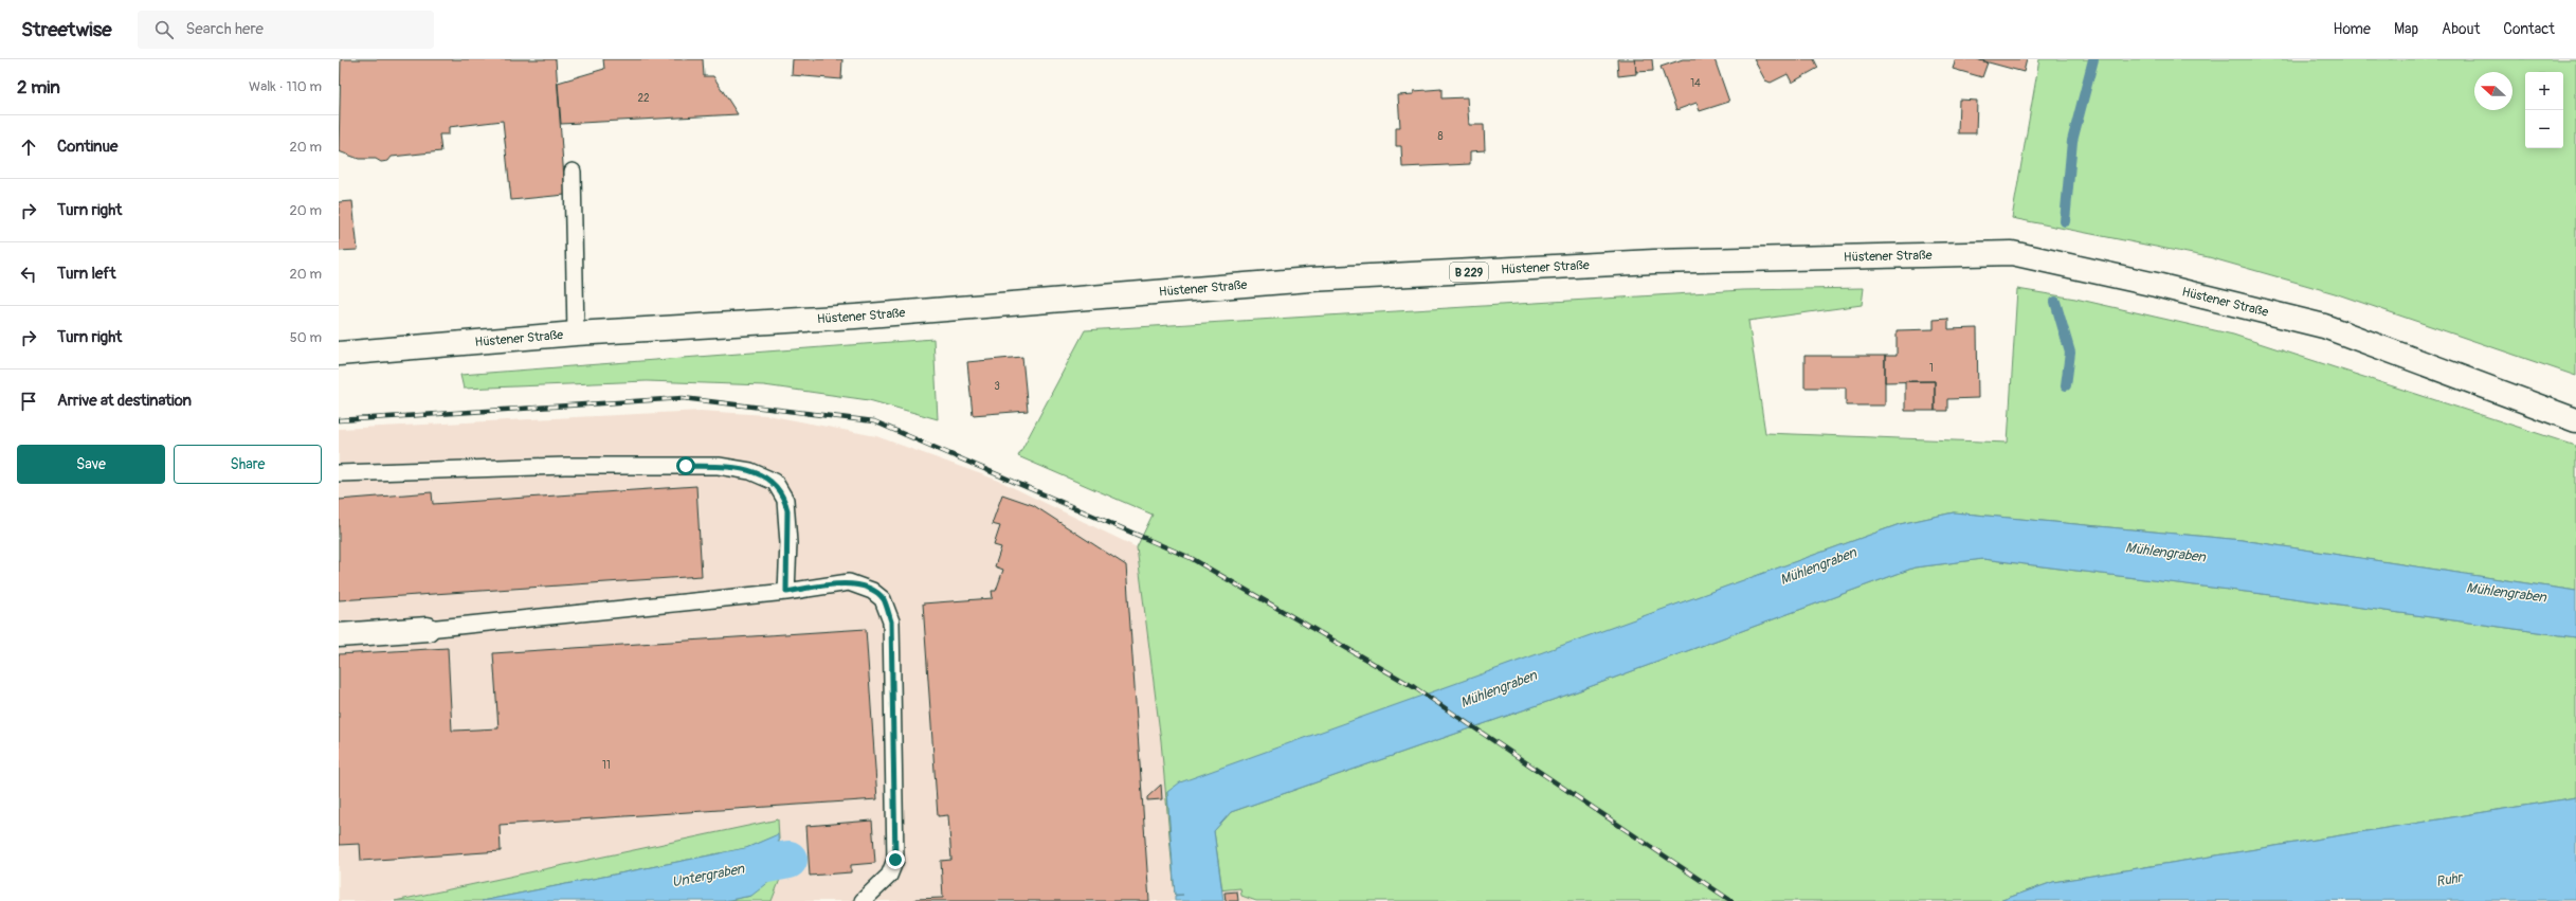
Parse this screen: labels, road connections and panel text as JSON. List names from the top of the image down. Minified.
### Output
{"streets":{"main road":["Hüstener Straße","B 229"]},"water":["Mühlengraben","Untergraben","Ruhr"],"house_numbers":["14","22","8","1","3","11"],"north":"left","page":{"header":"Streetwise","search":"Search here","nav":["Home","Map","About","Contact"],"heading":["2 min","Walk · 110 m"],"map_buttons":["+","−"],"list":[["Continue","20 m"],["Turn right","20 m"],["Turn left","20 m"],["Turn right","50 m"],"Arrive at destination"],"buttons":["Save","Share"]}}
